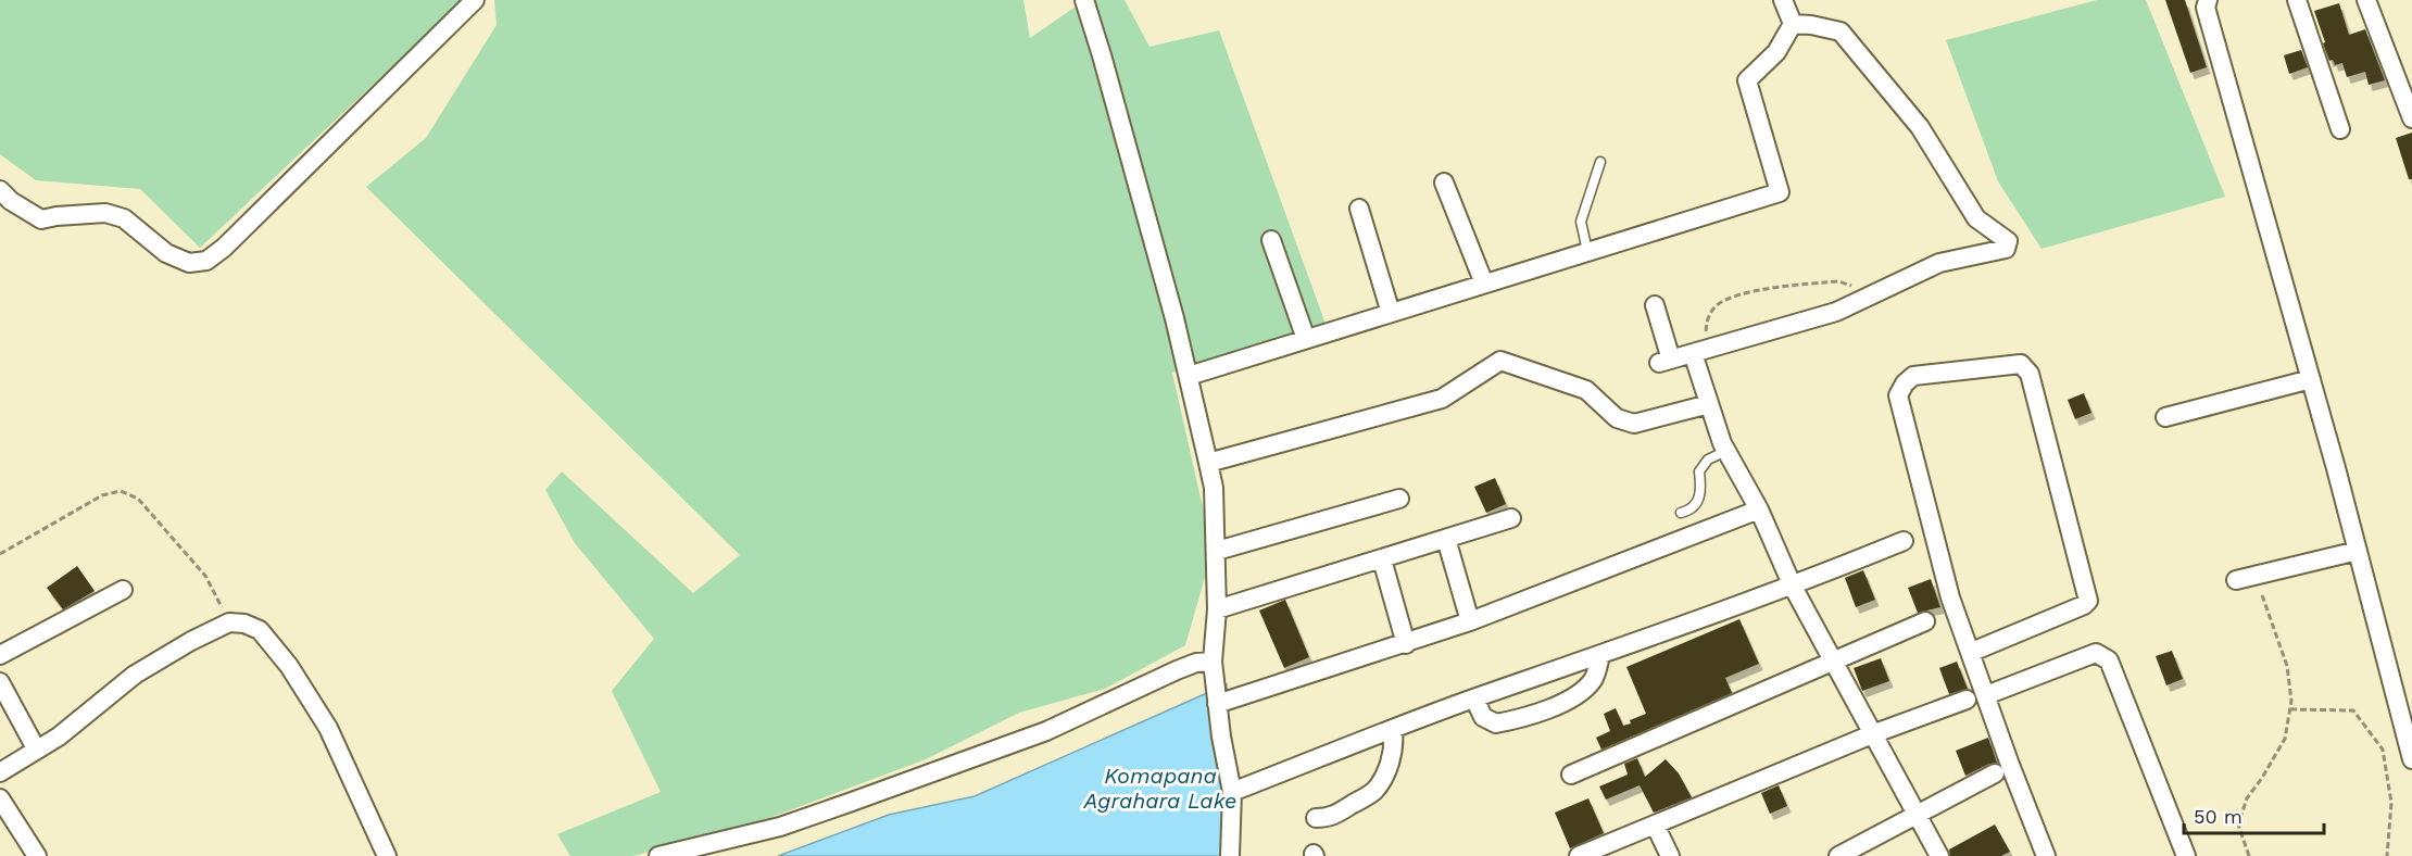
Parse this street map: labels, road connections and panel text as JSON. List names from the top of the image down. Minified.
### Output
{"water":["Komapana Agrahara Lake"],"scale_bar":"50 m"}
